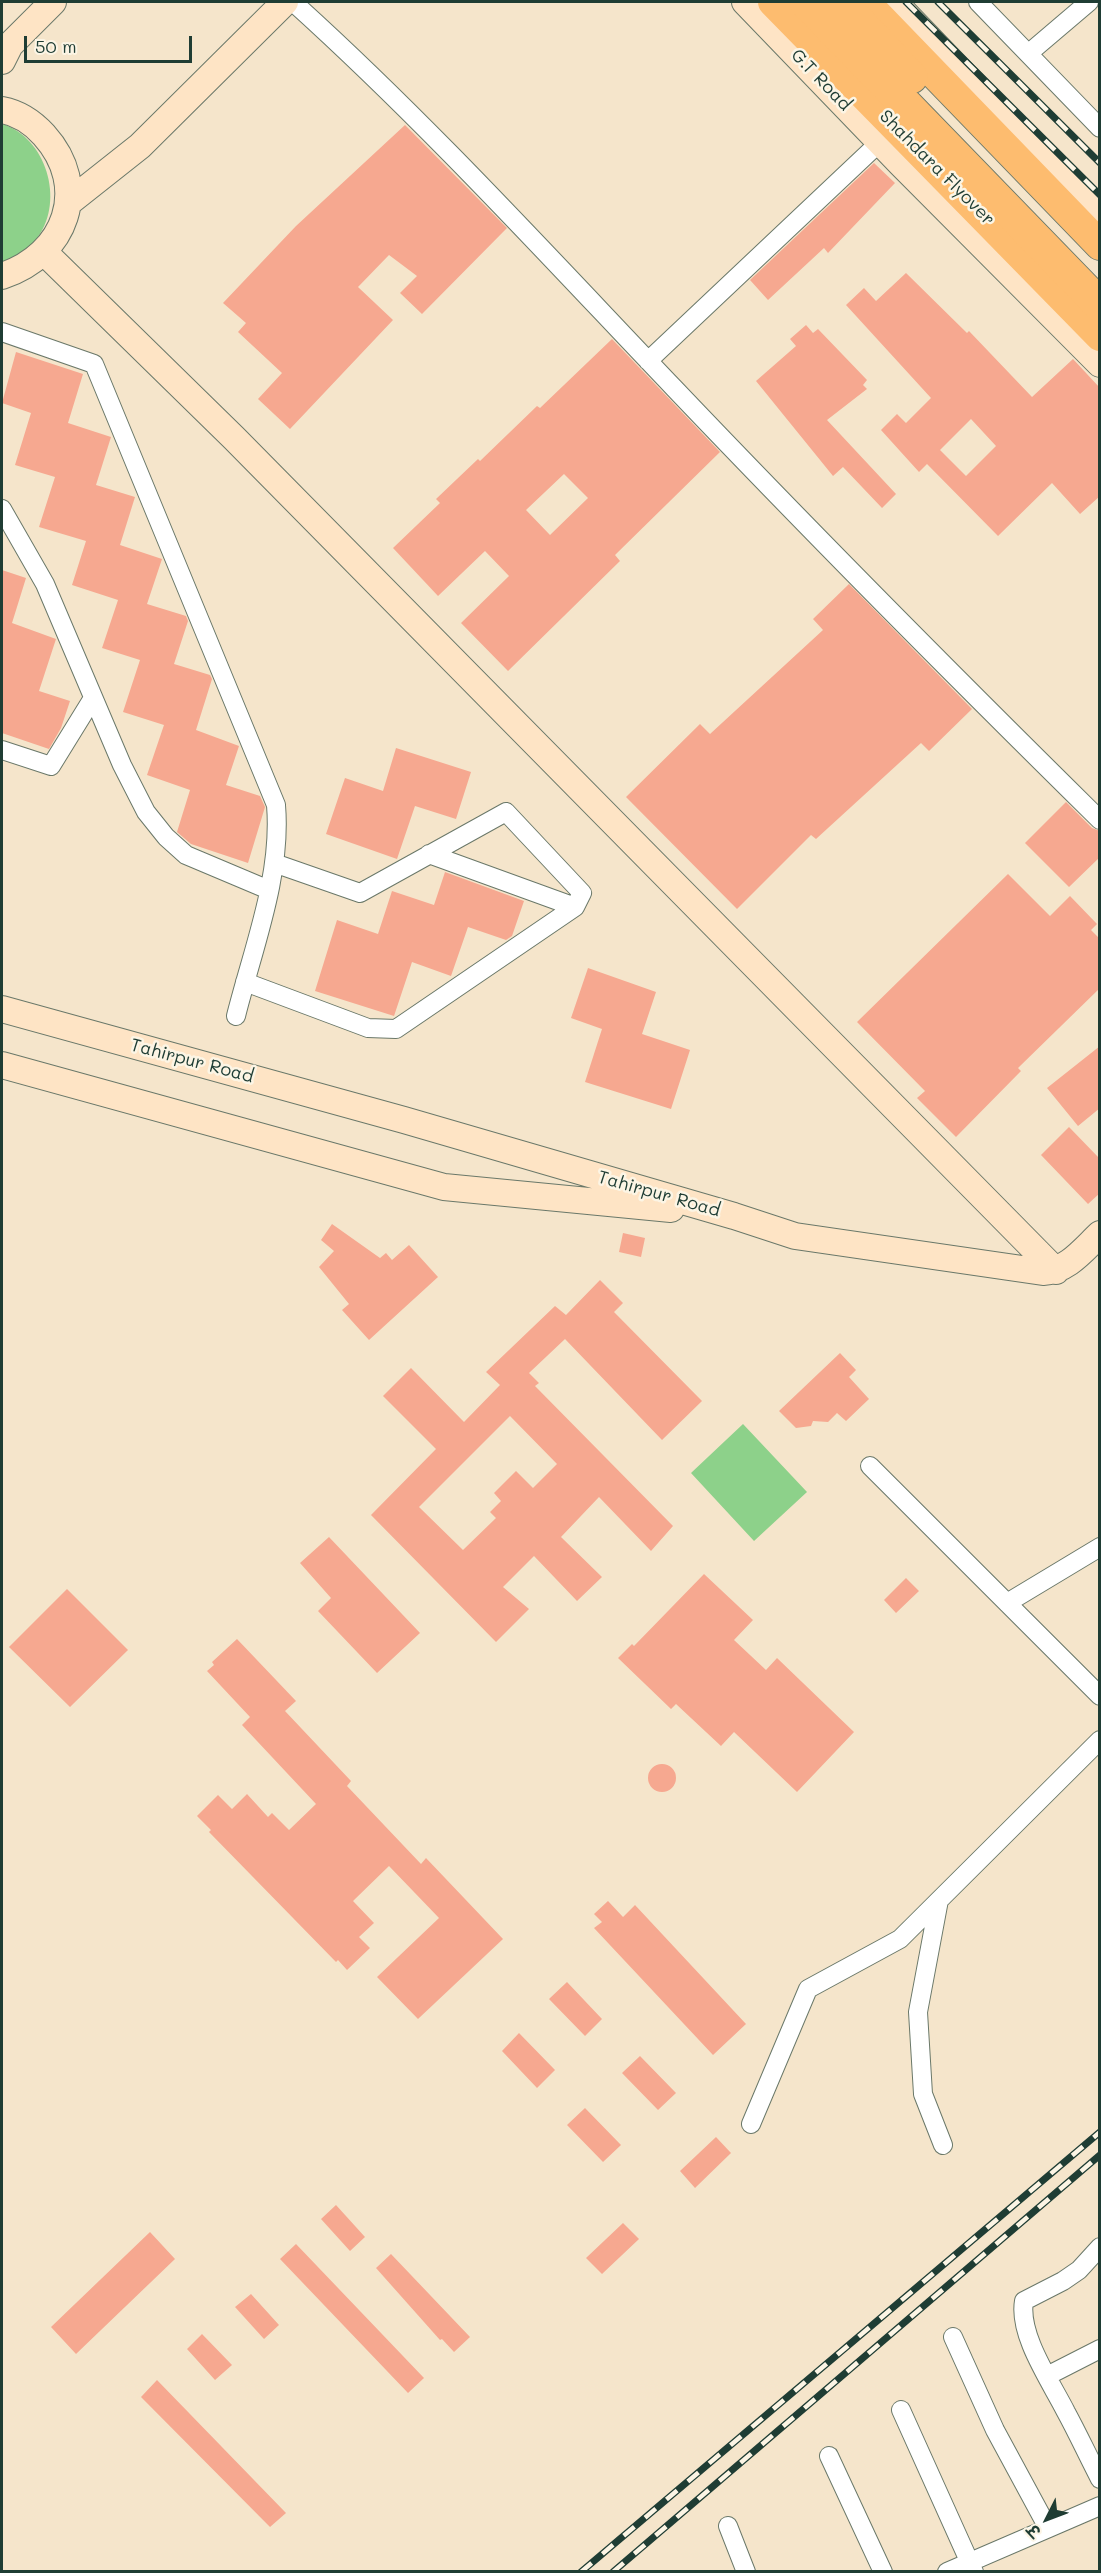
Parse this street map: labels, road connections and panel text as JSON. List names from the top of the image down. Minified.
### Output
{"streets":{"highway":["Shahdara Flyover"],"main road":["G.T Road","Tahirpur Road"]},"scale_bar":"50 m","north":"bottom left"}
